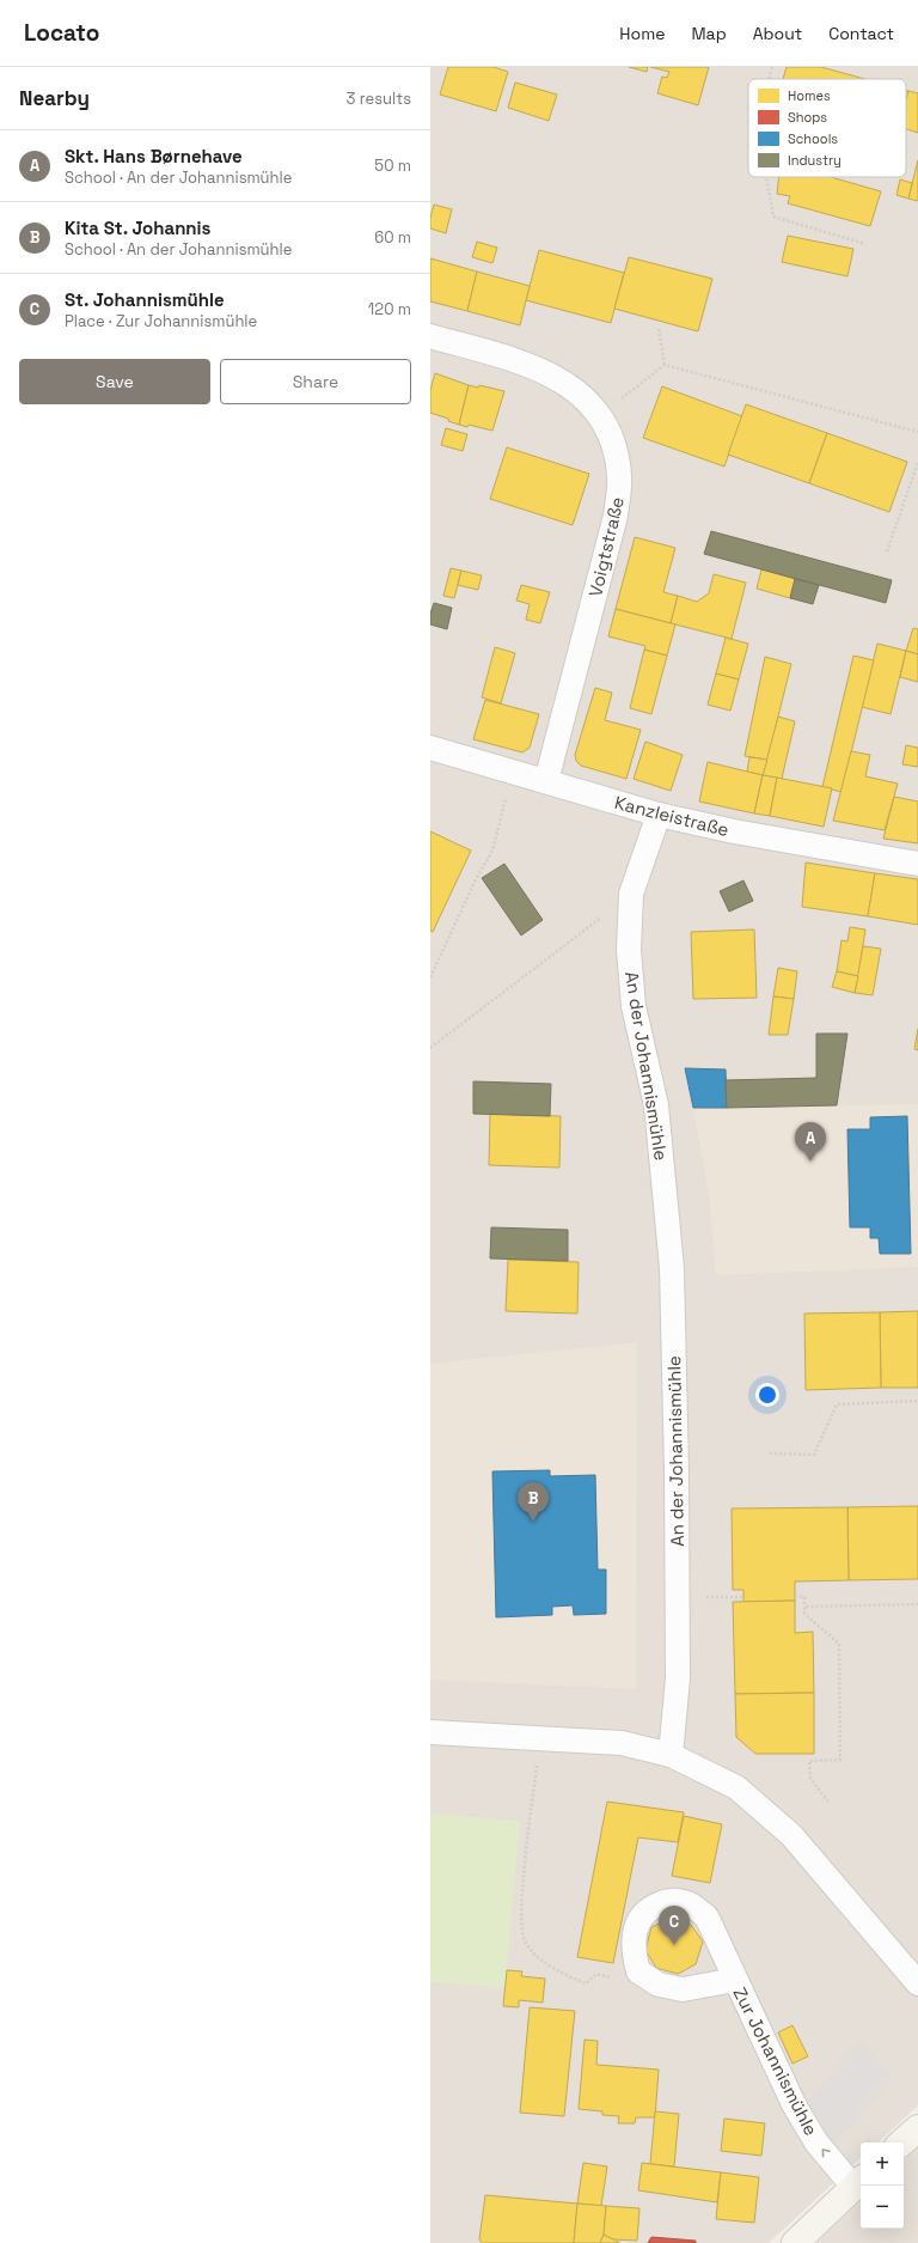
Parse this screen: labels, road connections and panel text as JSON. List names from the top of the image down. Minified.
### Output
{"streets":{"street":["Voigtstraße","Kanzleistraße","An der Johannismühle","Zur Johannismühle"]},"crossings":[["Voigtstraße","Kanzleistraße"],["Kanzleistraße","An der Johannismühle"]],"legend":["Homes","Shops","Schools","Industry"],"page":{"header":"Locato","nav":["Home","Map","About","Contact"],"heading":["Nearby","3 results"],"list":[{"mark":"A","name":"Skt. Hans Børnehave","note":"School · An der Johannismühle","value":"50 m"},{"mark":"B","name":"Kita St. Johannis","note":"School · An der Johannismühle","value":"60 m"},{"mark":"C","name":"St. Johannismühle","note":"Place · Zur Johannismühle","value":"120 m"}],"buttons":["Save","Share"],"pins":["A","B","C"],"map_buttons":["+","−"]}}
